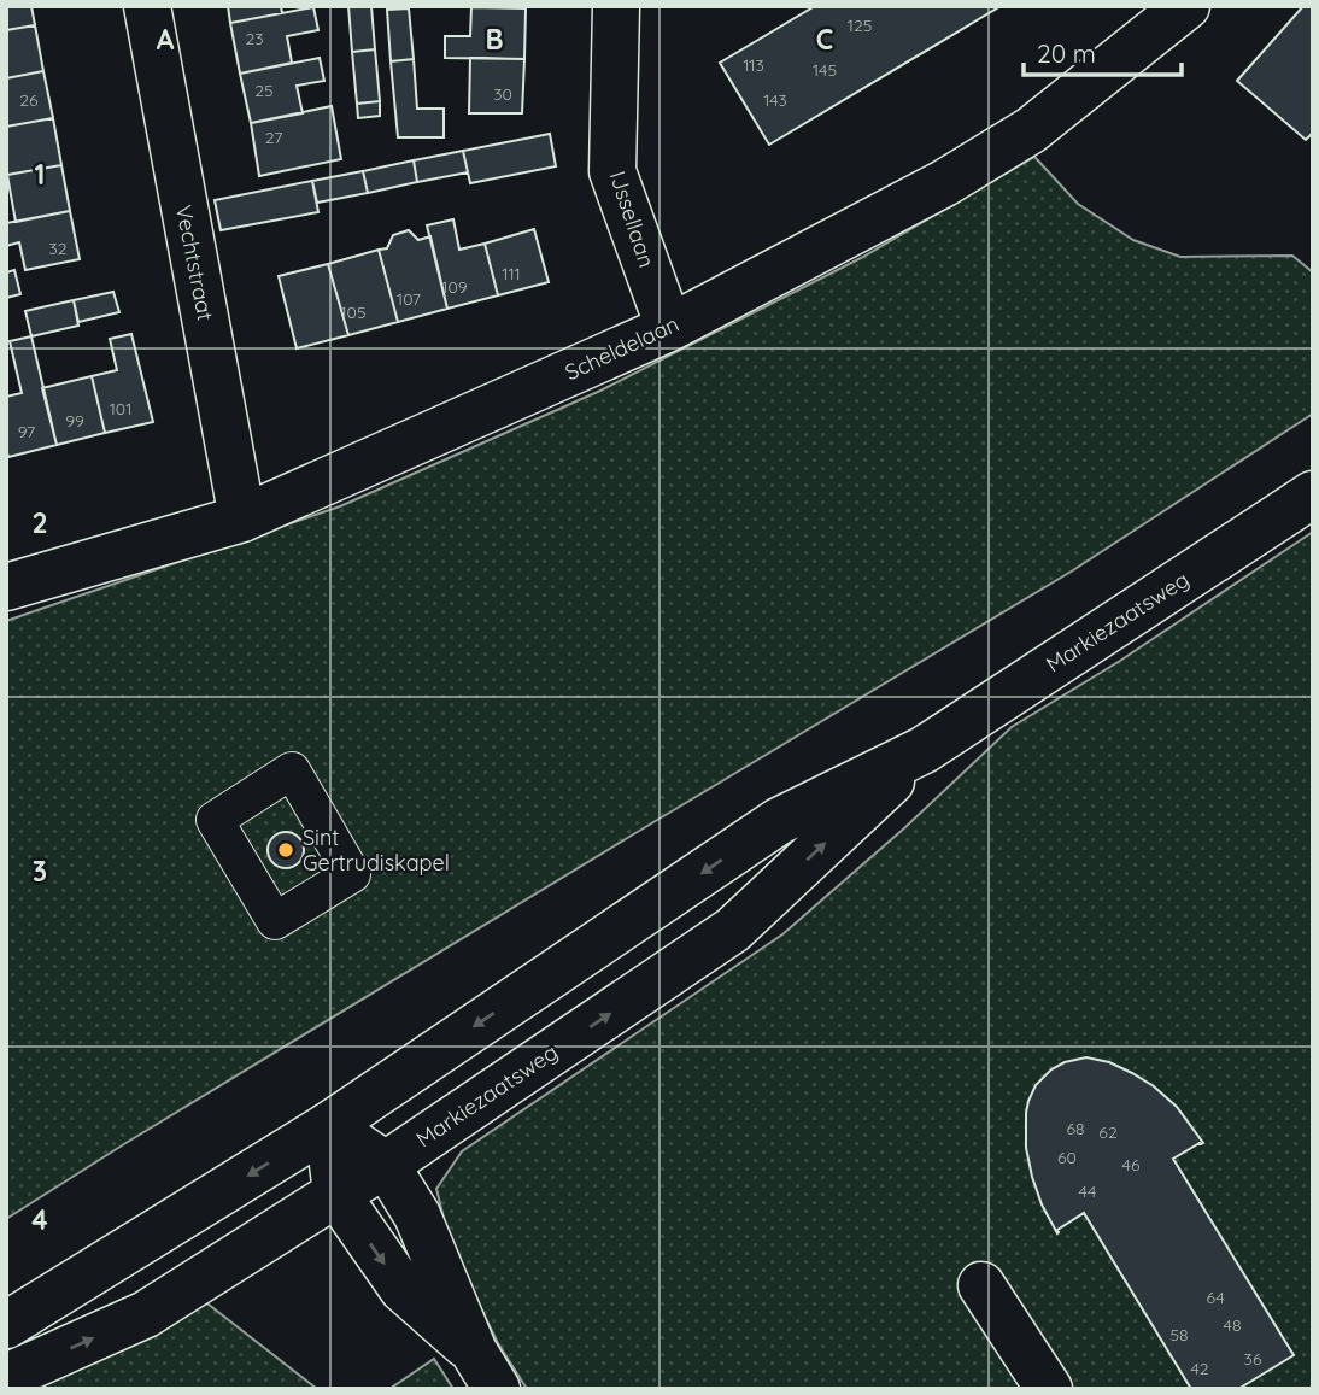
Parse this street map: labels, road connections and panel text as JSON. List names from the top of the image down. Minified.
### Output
{"streets":{"street":["IJssellaan","Vechtstraat","Scheldelaan","Markiezaatsweg"]},"crossings":[["IJssellaan","Scheldelaan"],["Vechtstraat","Scheldelaan"]],"places":["Sint Gertrudiskapel"],"house_numbers":["125","23","113","145","25","30","26","143","27","32","111","109","107","105","101","99","97","68","62","60","46","44","64","48","58","36","42"],"scale_bar":"20 m","grid":{"columns":["A","B","C"],"rows":["1","2","3","4"]}}
